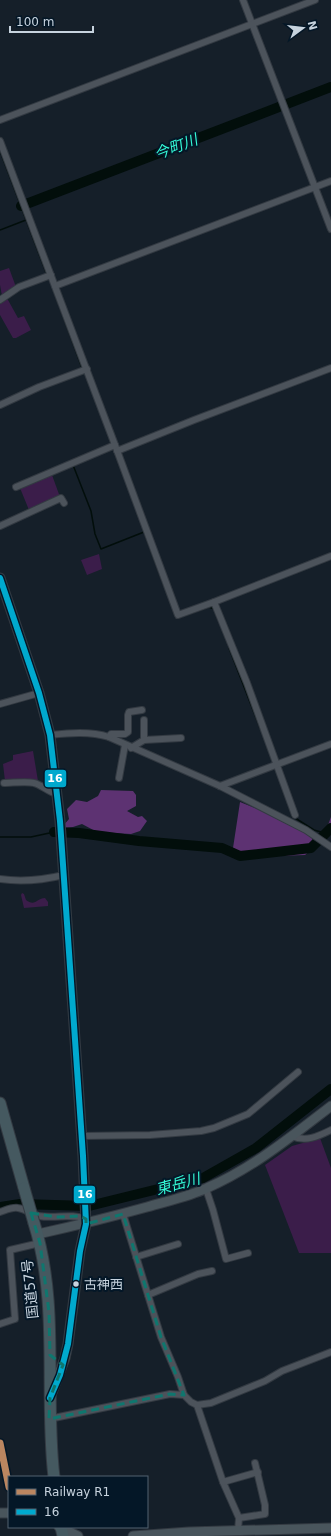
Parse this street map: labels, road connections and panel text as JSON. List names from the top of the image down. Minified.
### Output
{"streets":{"highway":["国道57号"]},"water":["今町川","東岳川"],"places":["古神西"],"lines":["transit line 16","rail line R1"],"legend":["Railway R1","16"],"scale_bar":"100 m","north":"right"}
